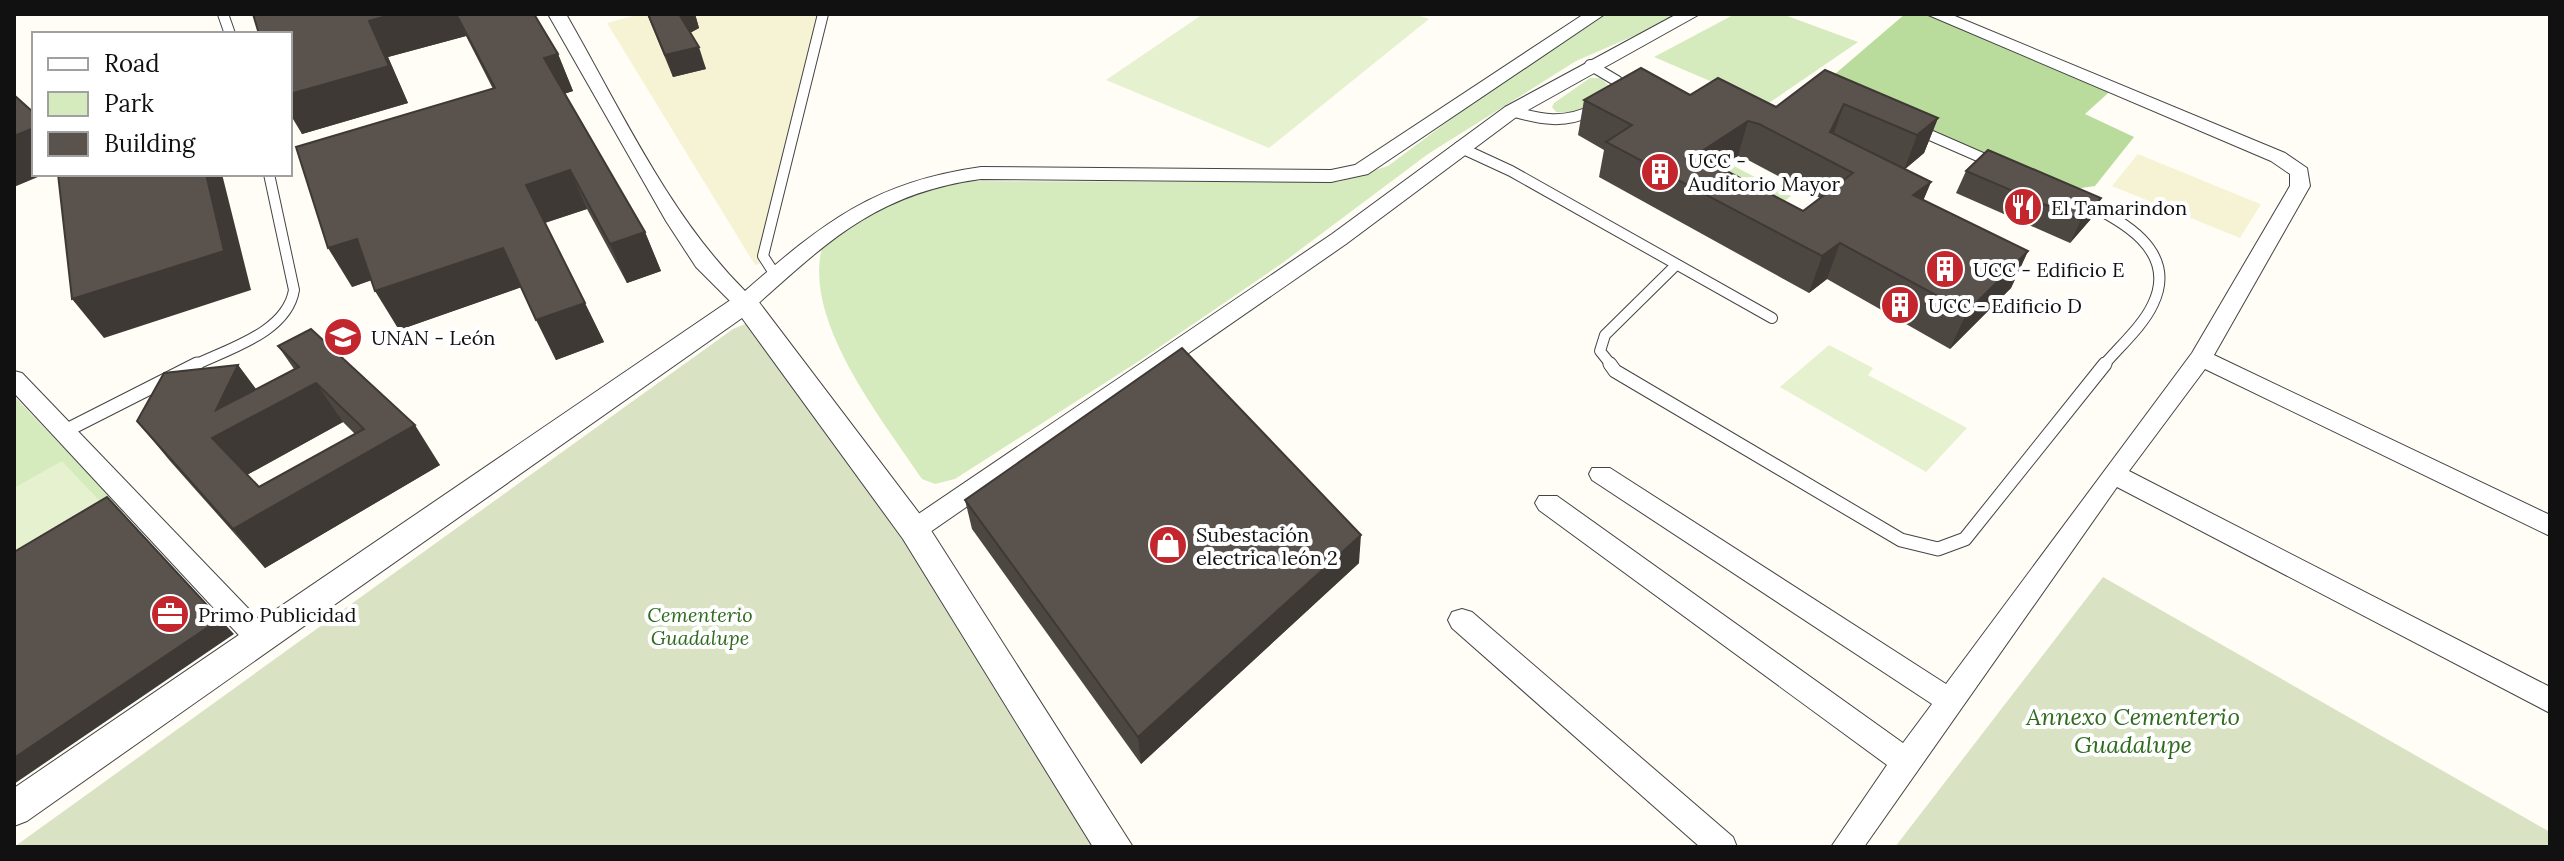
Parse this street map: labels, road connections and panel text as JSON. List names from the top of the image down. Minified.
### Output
{"parks":["Cementerio Guadalupe","Annexo Cementerio Guadalupe"],"places":{"building":["UCC - Auditorio Mayor","UCC - Edificio E","UCC - Edificio D"],"restaurant":["El Tamarindon"],"school or university":["UNAN - León"],"shop":["Subestación electrica león 2"],"office":["Primo Publicidad"]},"legend":["Road","Park","Building"]}
